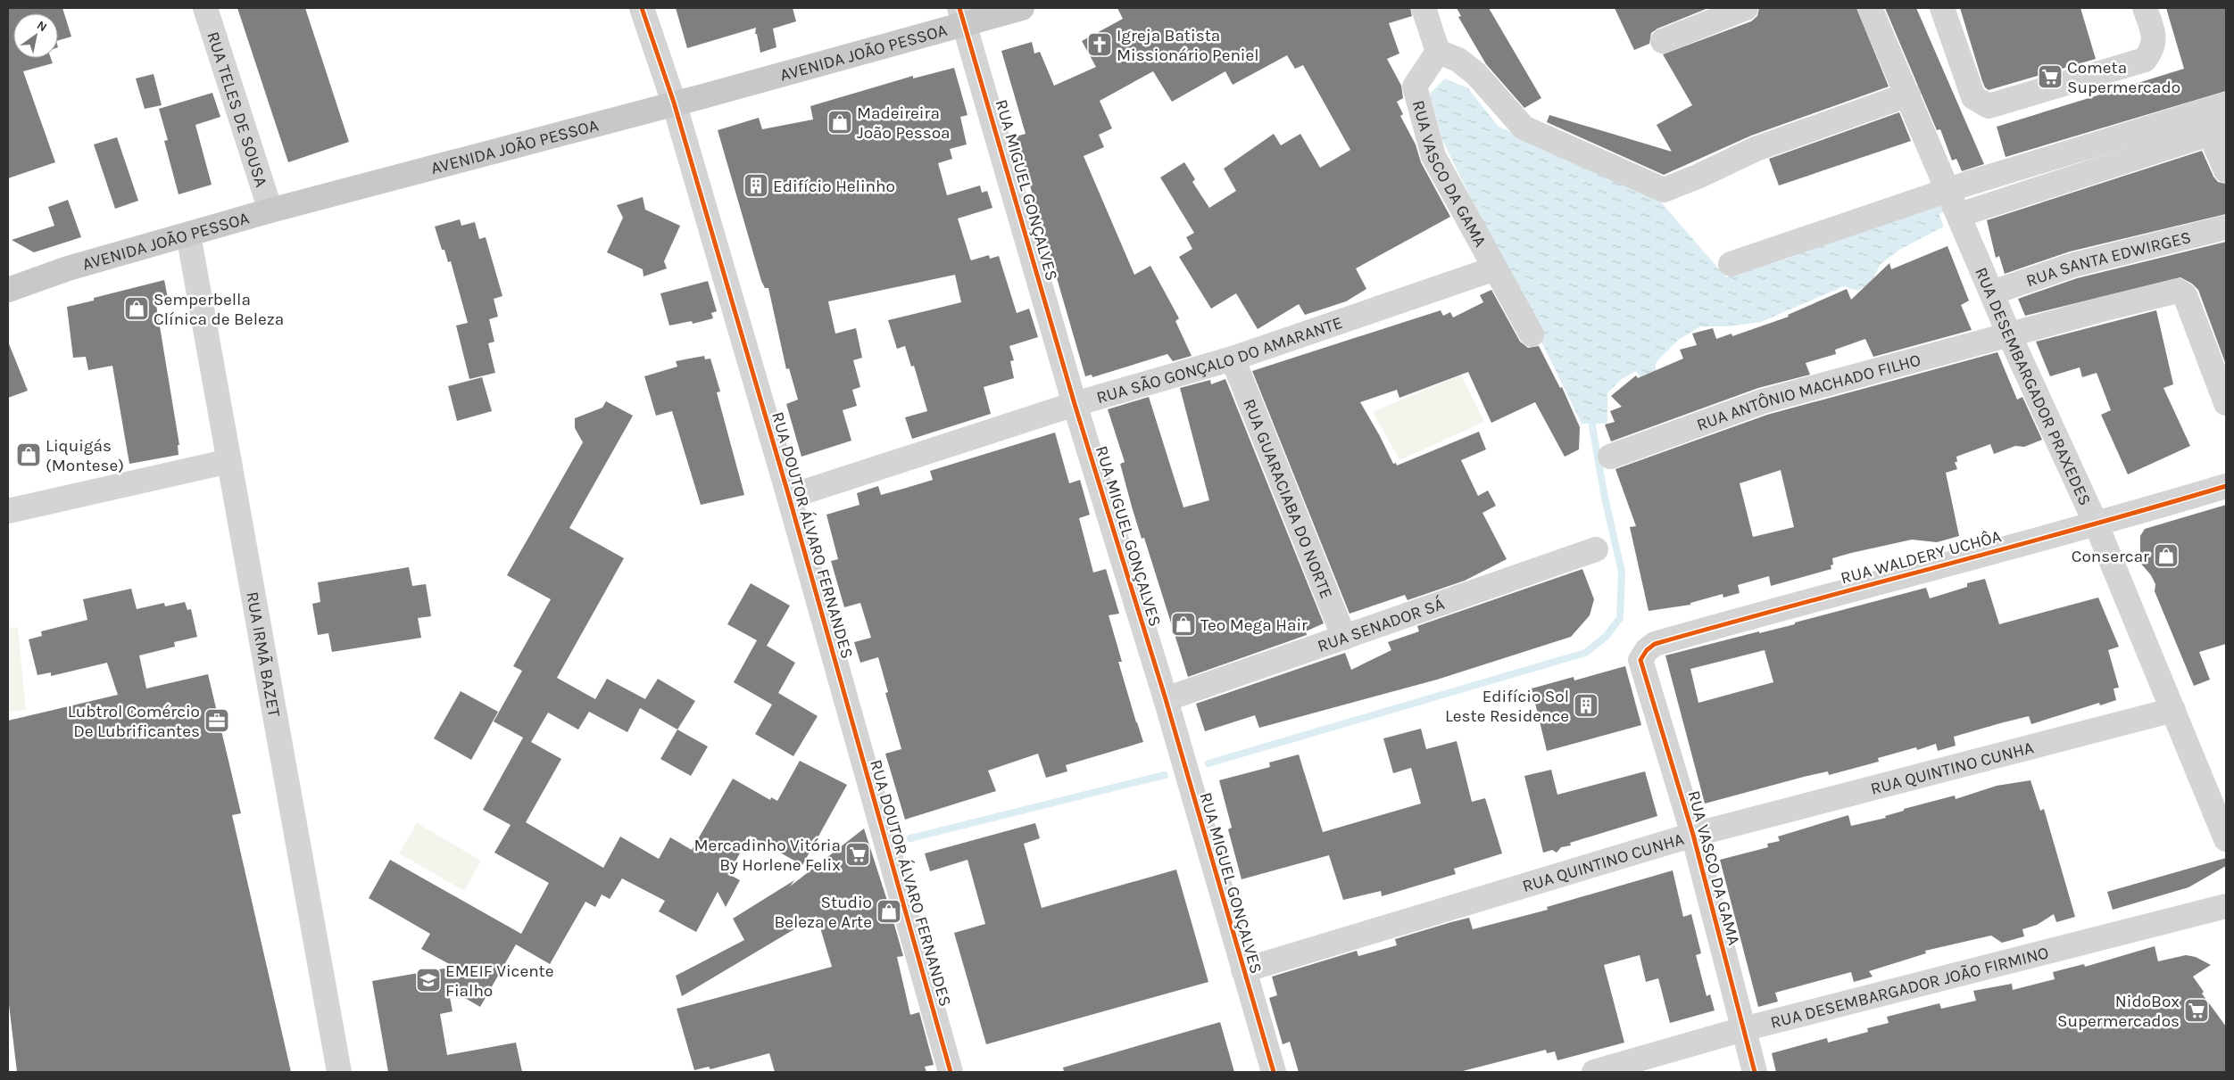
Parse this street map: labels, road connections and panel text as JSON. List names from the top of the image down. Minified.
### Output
{"streets":{"main road":["AVENIDA JOÃO PESSOA"],"street":["RUA TELES DE SOUSA","RUA VASCO DA GAMA","RUA MIGUEL GONÇALVES","RUA SANTA EDWIRGES","RUA SÃO GONÇALO DO AMARANTE","RUA DESEMBARGADOR PRAXEDES","RUA ANTÔNIO MACHADO FILHO","RUA GUARACIABA DO NORTE","RUA DOUTOR ÁLVARO FERNANDES","RUA WALDERY UCHÔA","RUA SENADOR SÁ","RUA IRMÃ BAZET","RUA QUINTINO CUNHA","RUA DESEMBARGADOR JOÃO FIRMINO"]},"crossings":[["AVENIDA JOÃO PESSOA","RUA TELES DE SOUSA"],["AVENIDA JOÃO PESSOA","RUA MIGUEL GONÇALVES"],["AVENIDA JOÃO PESSOA","RUA DOUTOR ÁLVARO FERNANDES"],["AVENIDA JOÃO PESSOA","RUA IRMÃ BAZET"],["RUA VASCO DA GAMA","RUA SÃO GONÇALO DO AMARANTE"],["RUA VASCO DA GAMA","RUA WALDERY UCHÔA"],["RUA VASCO DA GAMA","RUA QUINTINO CUNHA"],["RUA VASCO DA GAMA","RUA DESEMBARGADOR JOÃO FIRMINO"],["RUA MIGUEL GONÇALVES","RUA SÃO GONÇALO DO AMARANTE"],["RUA MIGUEL GONÇALVES","RUA SENADOR SÁ"],["RUA MIGUEL GONÇALVES","RUA QUINTINO CUNHA"],["RUA SANTA EDWIRGES","RUA DESEMBARGADOR PRAXEDES"],["RUA SÃO GONÇALO DO AMARANTE","RUA GUARACIABA DO NORTE"],["RUA SÃO GONÇALO DO AMARANTE","RUA DOUTOR ÁLVARO FERNANDES"],["RUA DESEMBARGADOR PRAXEDES","RUA ANTÔNIO MACHADO FILHO"],["RUA DESEMBARGADOR PRAXEDES","RUA WALDERY UCHÔA"],["RUA DESEMBARGADOR PRAXEDES","RUA QUINTINO CUNHA"],["RUA GUARACIABA DO NORTE","RUA SENADOR SÁ"]],"places":{"church":["Igreja Batista Missionário Peniel"],"supermarket":["Cometa Supermercado","Mercadinho Vitória By Horlene Felix","NidoBox Supermercados"],"shop":["Madeireira João Pessoa","Semperbella Clínica de Beleza","Liquigás (Montese)","Consercar","Teo Mega Hair","Studio Beleza e Arte"],"building":["Edifício Helinho","Edifício Sol Leste Residence"],"office":["Lubtrol Comércio De Lubrificantes"],"school or university":["EMEIF Vicente Fialho"]},"north":"top right"}
